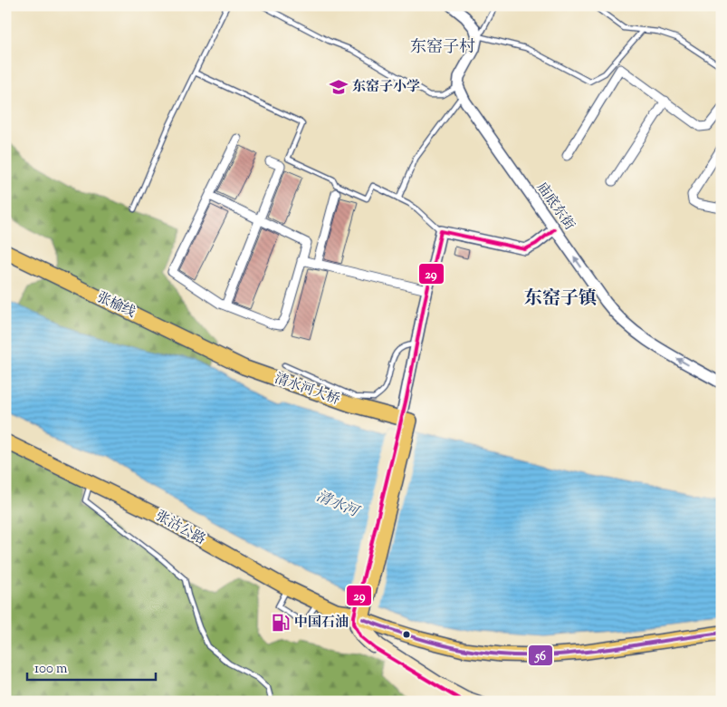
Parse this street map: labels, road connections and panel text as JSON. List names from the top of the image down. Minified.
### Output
{"streets":{"main road":["张榆线","清水河大桥","张沽公路"],"street":["庙底东街"]},"crossings":[["张榆线","清水河大桥"]],"one_way":["庙底东街"],"districts":["东窑子村","东窑子镇"],"water":["清水河"],"places":{"school or university":["东窑子小学"],"fuel station":["中国石油"]},"lines":["transit line 29","transit line 56"],"scale_bar":"100 m"}
